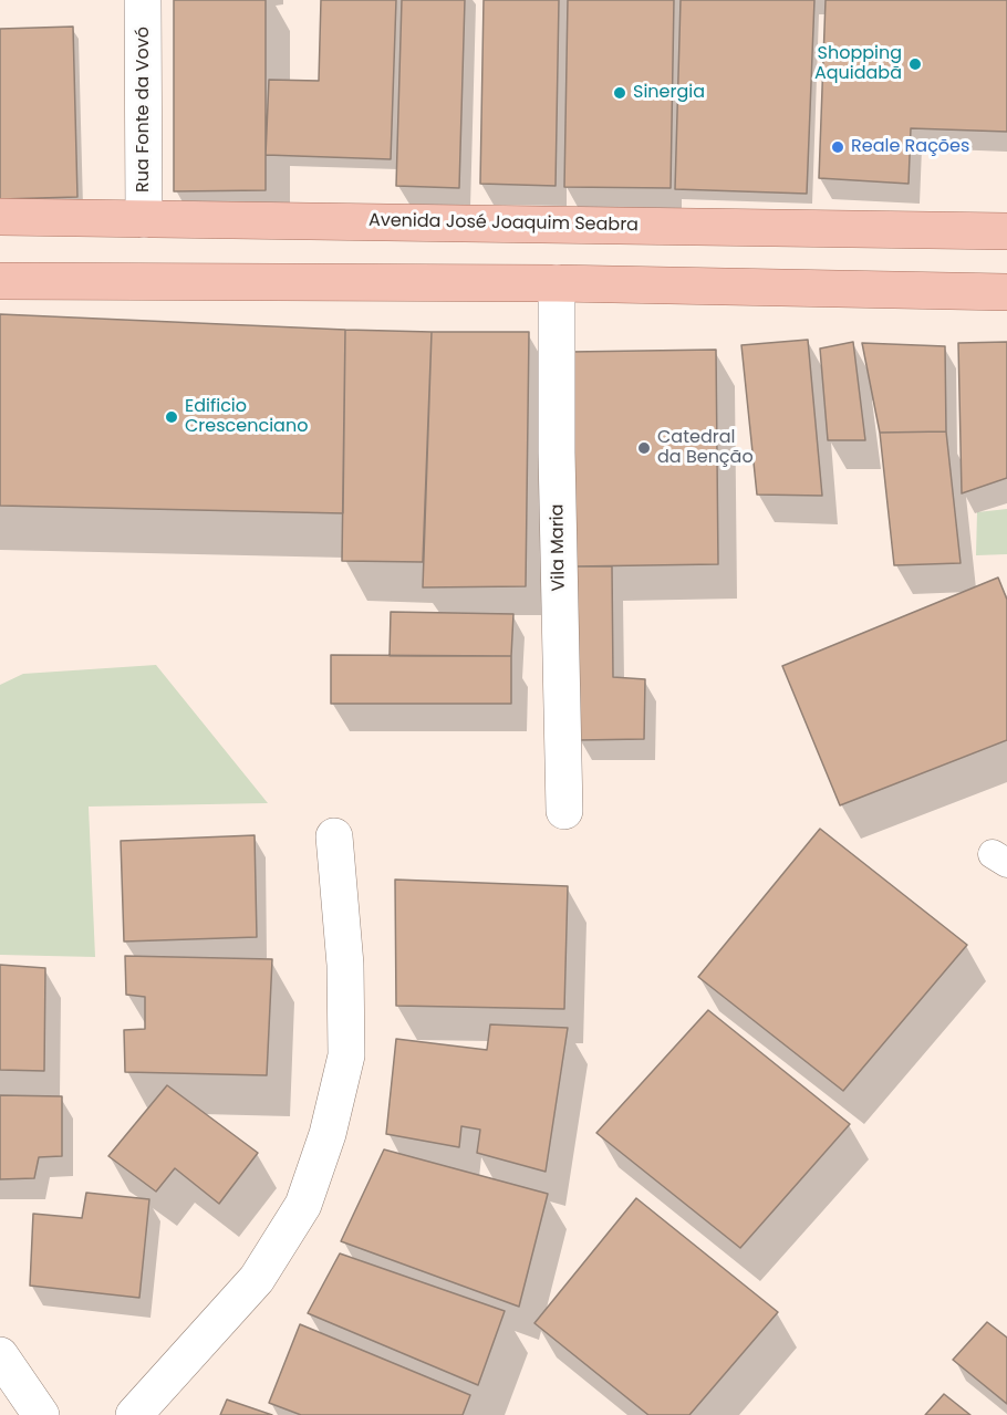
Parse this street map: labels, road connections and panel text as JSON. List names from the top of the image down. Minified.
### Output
{"streets":{"main road":["Avenida José Joaquim Seabra"],"street":["Rua Fonte da Vovó","Vila Maria"]},"crossings":[["Rua Fonte da Vovó","Avenida José Joaquim Seabra"]],"places":["Shopping Aquidabã","Sinergia","Reale Rações","Edificio Crescenciano","Catedral da Benção"]}
